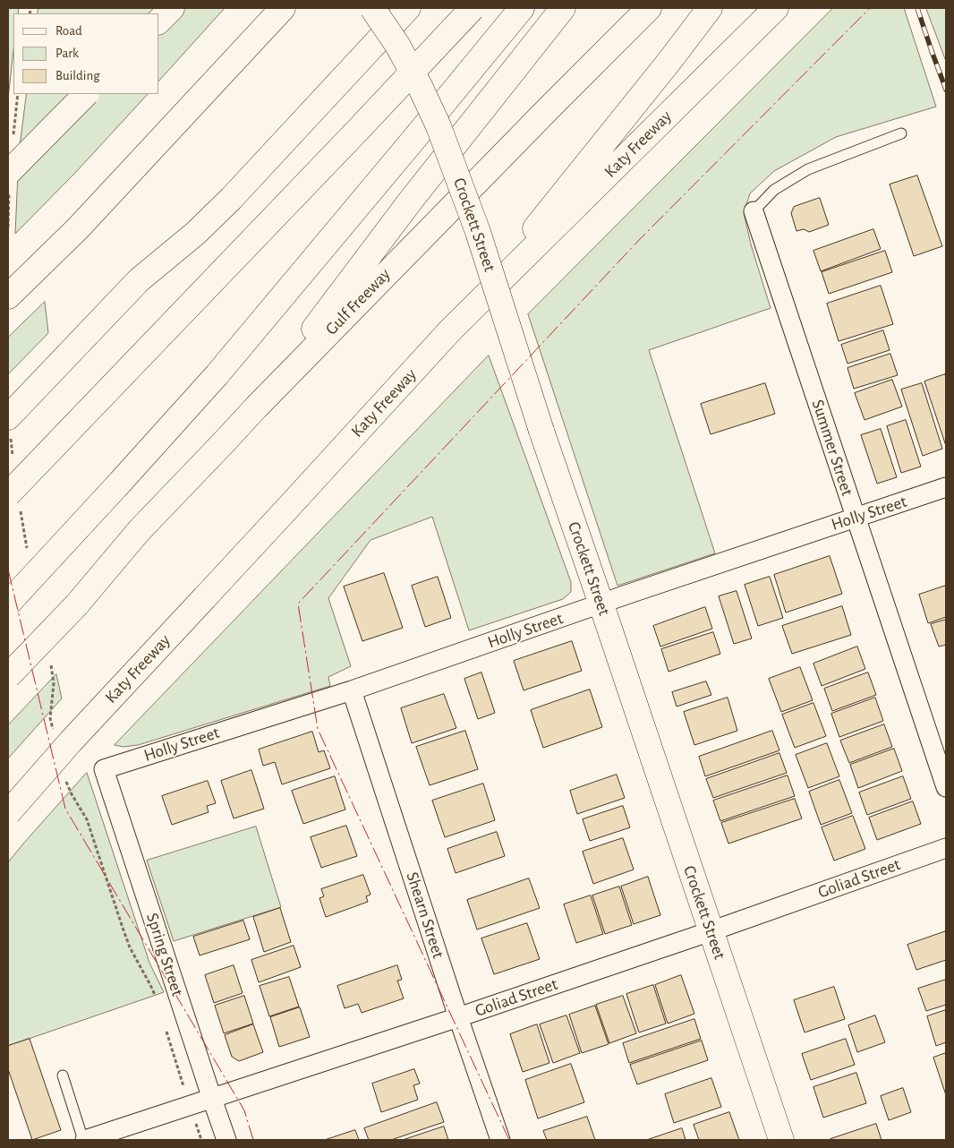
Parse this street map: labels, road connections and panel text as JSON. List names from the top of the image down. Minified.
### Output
{"streets":{"main road":["Katy Freeway","Crockett Street","Gulf Freeway"],"street":["Summer Street","Holly Street","Goliad Street","Shearn Street","Spring Street"]},"crossings":[["Crockett Street","Holly Street"],["Crockett Street","Goliad Street"],["Summer Street","Holly Street"],["Holly Street","Shearn Street"],["Holly Street","Spring Street"],["Goliad Street","Shearn Street"],["Goliad Street","Spring Street"]],"legend":["Road","Park","Building"]}
